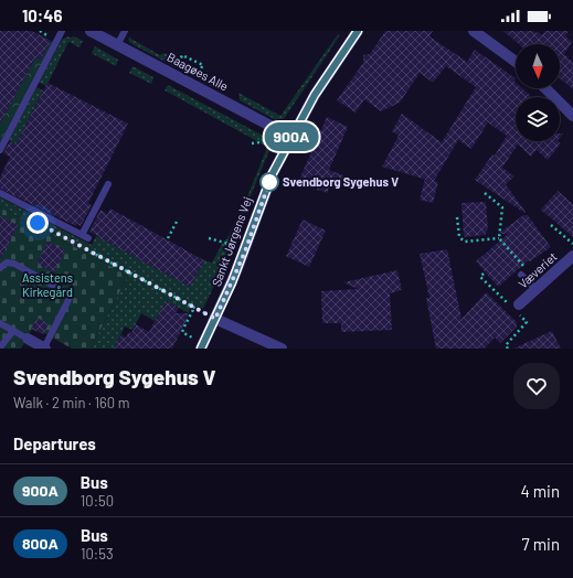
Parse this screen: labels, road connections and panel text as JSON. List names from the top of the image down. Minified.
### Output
{"streets":{"street":["Baagøes Alle","Sankt Jørgens Vej","Væveriet"]},"crossings":[["Baagøes Alle","Sankt Jørgens Vej"]],"parks":["Assistens Kirkegård"],"places":["Svendborg Sygehus V"],"lines":["bus line 900A"],"north":"bottom","page":{"status":"10:46","on_map":"900A","heading":[["Svendborg Sygehus V","Walk · 2 min · 160 m"],"Departures"],"list":[{"mark":"900A","name":"Bus","note":"10:50","value":"4 min"},{"mark":"800A","name":"Bus","note":"10:53","value":"7 min"}]}}
